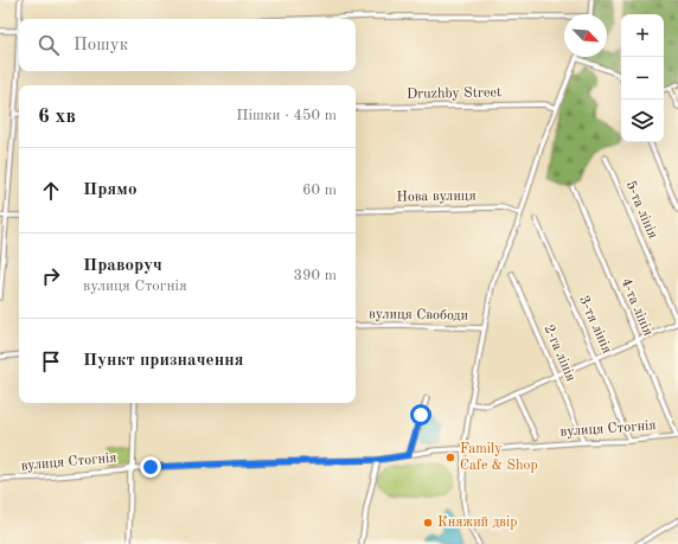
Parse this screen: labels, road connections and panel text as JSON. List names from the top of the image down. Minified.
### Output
{"streets":{"street":["Druzhby Street","Нова вулиця","5-та лінія","4-та лінія","вулиця Свободи","3-тя лінія","2-га лінія","вулиця Стогнія"]},"crossings":[["4-та лінія","вулиця Стогнія"],["3-тя лінія","вулиця Стогнія"],["2-га лінія","вулиця Стогнія"]],"places":["Family Cafe & Shop","Княжий двір"],"north":"bottom right","page":{"map_buttons":["+","−"],"search":"Пошук","heading":["6 хв","Пішки · 450 m"],"list":[["Прямо","60 m"],["Праворуч","вулиця Стогнія","390 m"],"Пункт призначення"]}}
